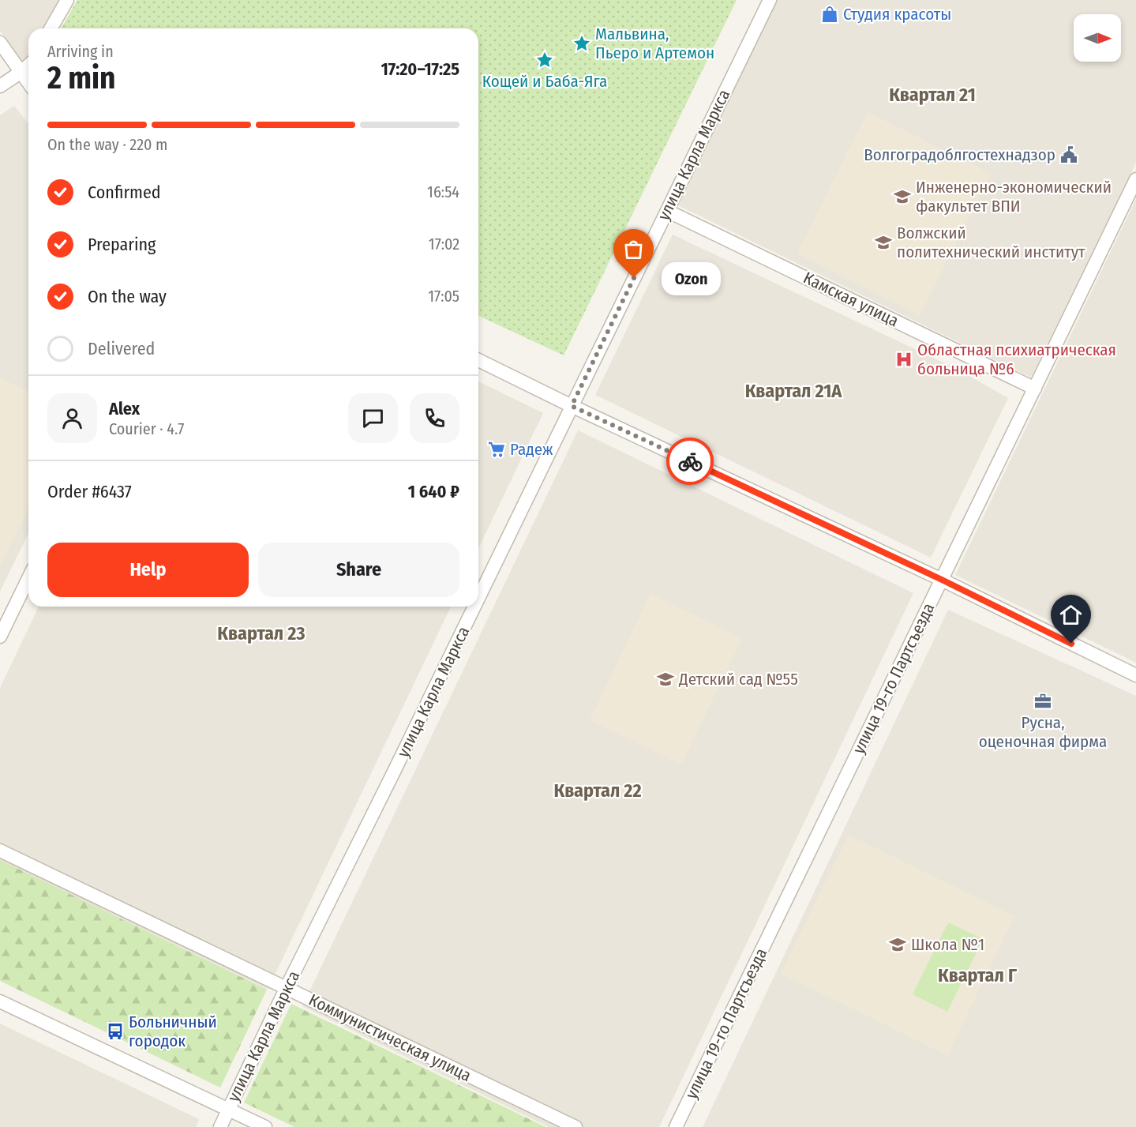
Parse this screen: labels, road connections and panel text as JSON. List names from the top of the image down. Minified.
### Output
{"streets":{"street":["улица Карла Маркса","Камская улица","улица 19-го Партсъезда","Коммунистическая улица"]},"crossings":[["улица Карла Маркса","Камская улица"],["улица Карла Маркса","Коммунистическая улица"],["Камская улица","улица 19-го Партсъезда"]],"districts":["Квартал 21","Квартал 21А","Квартал 23","Квартал 22","Квартал Г"],"places":{"shop":["Студия красоты"],"place":["Мальвина, Пьеро и Артемон","Кощей и Баба-Яга"],"public building":["Волгоградоблгостехнадзор"],"school or university":["Инженерно-экономический факультет ВПИ","Волжский политехнический институт","Детский сад №55","Школа №1"],"other":["Ozon"],"hospital":["Областная психиатрическая больница №6"],"supermarket":["Радеж"],"office":["Русна, оценочная фирма"],"bus stop":["Больничный городок"]},"north":"right","page":{"heading":["2 min","Arriving in","17:20–17:25"],"panel":["Alex","Courier · 4.7","Order #6437","1 640 ₽"],"bar":"On the way · 220 m","list":[["Confirmed","16:54"],["Preparing","17:02"],["On the way","17:05"],"Delivered"],"bubble":"Ozon","buttons":["Help","Share"]}}
